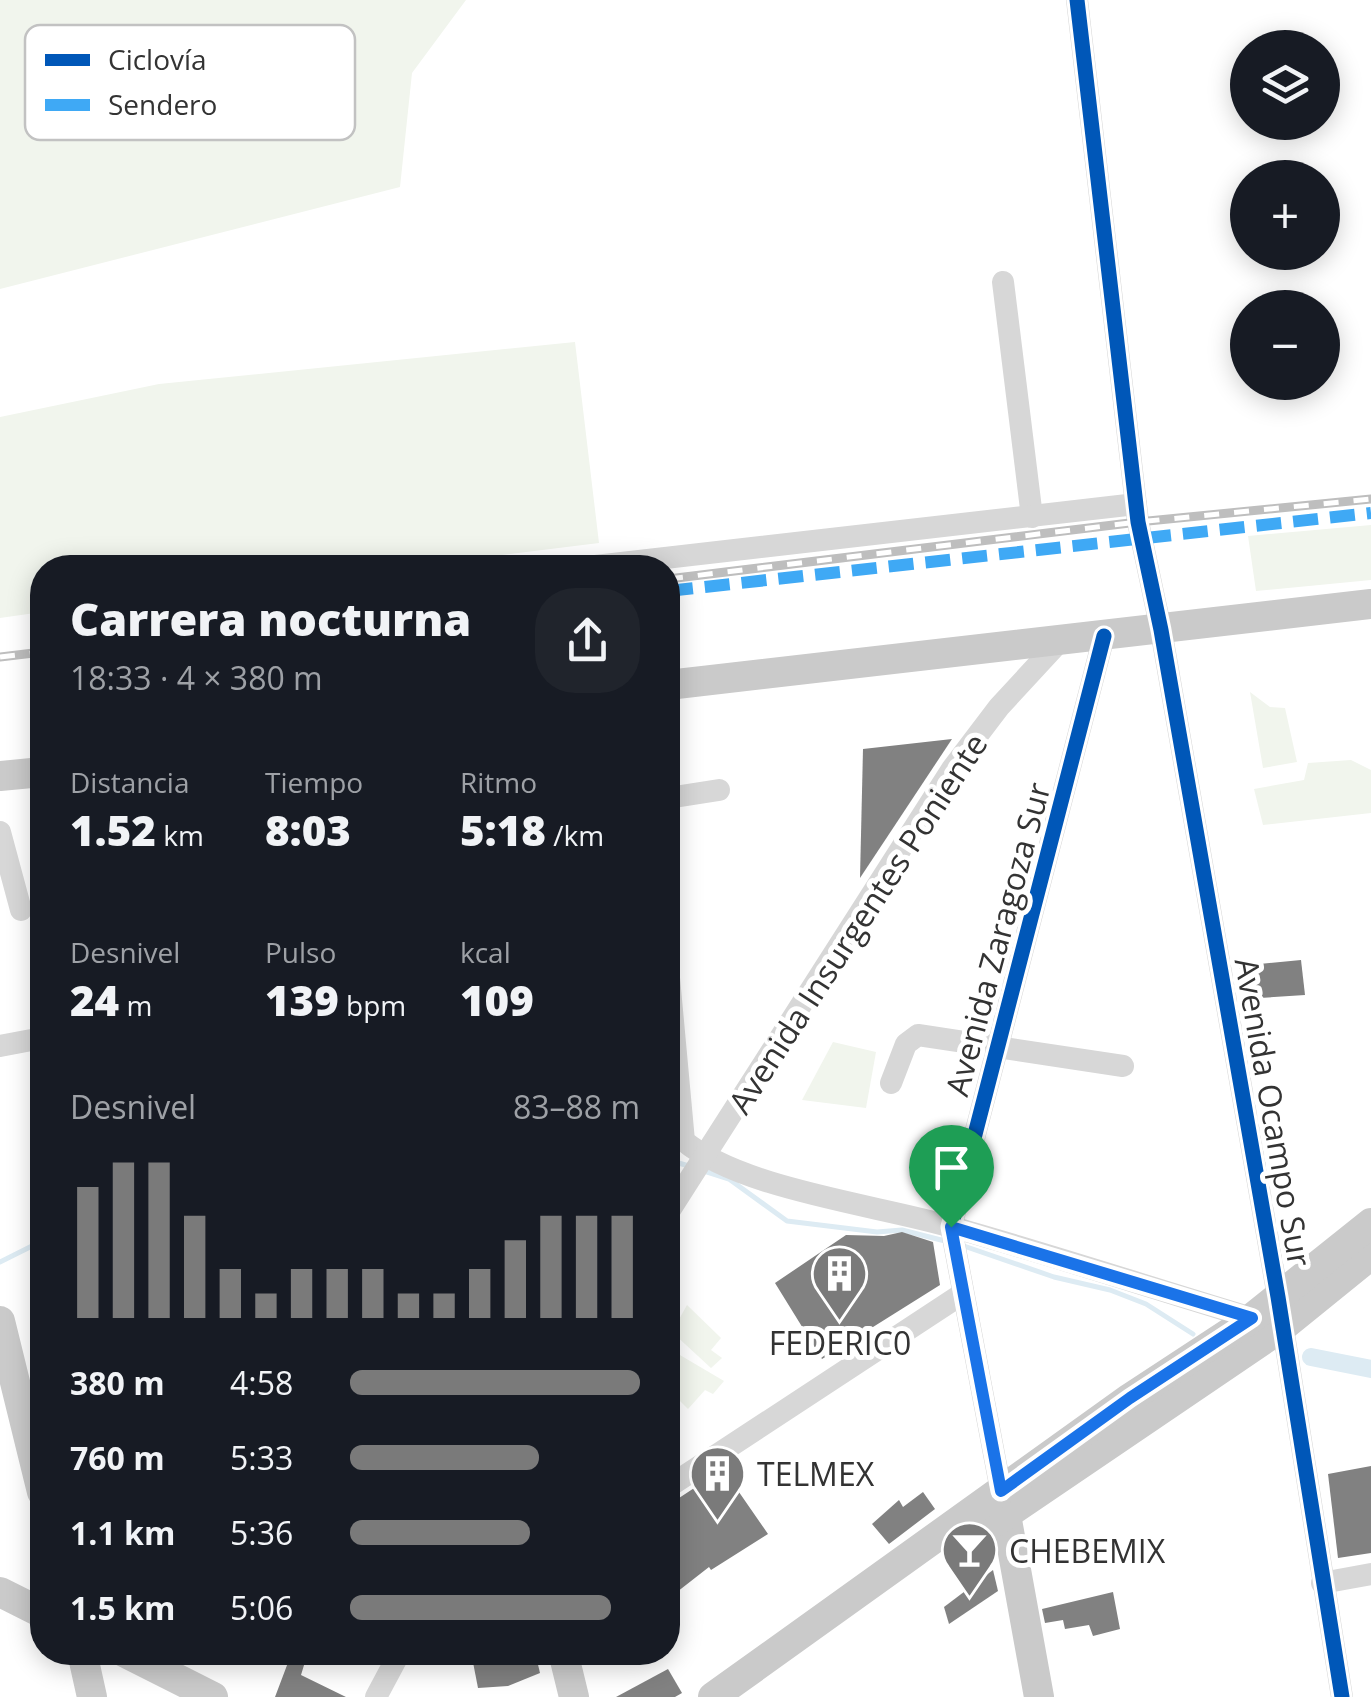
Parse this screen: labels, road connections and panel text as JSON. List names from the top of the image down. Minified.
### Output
{"streets":{"street":["Avenida Insurgentes Poniente","Avenida Zaragoza Sur","Avenida Ocampo Sur"]},"places":{"building":["FEDERIC0","TELMEX"],"bar":["CHEBEMIX"]},"legend":["Ciclovía","Sendero"],"page":{"map_buttons":["+","−"],"heading":["Carrera nocturna","18:33 · 4 × 380 m"],"stats":[["Distancia","1.52 km"],["Tiempo","8:03"],["Ritmo","5:18 /km"],["Desnivel","24 m"],["Pulso","139 bpm"],["kcal","109"]],"chart":["Desnivel","83–88 m"],"list":[{"name":"380 m","note":"4:58"},{"name":"760 m","note":"5:33"},{"name":"1.1 km","note":"5:36"},{"name":"1.5 km","note":"5:06"}]}}
